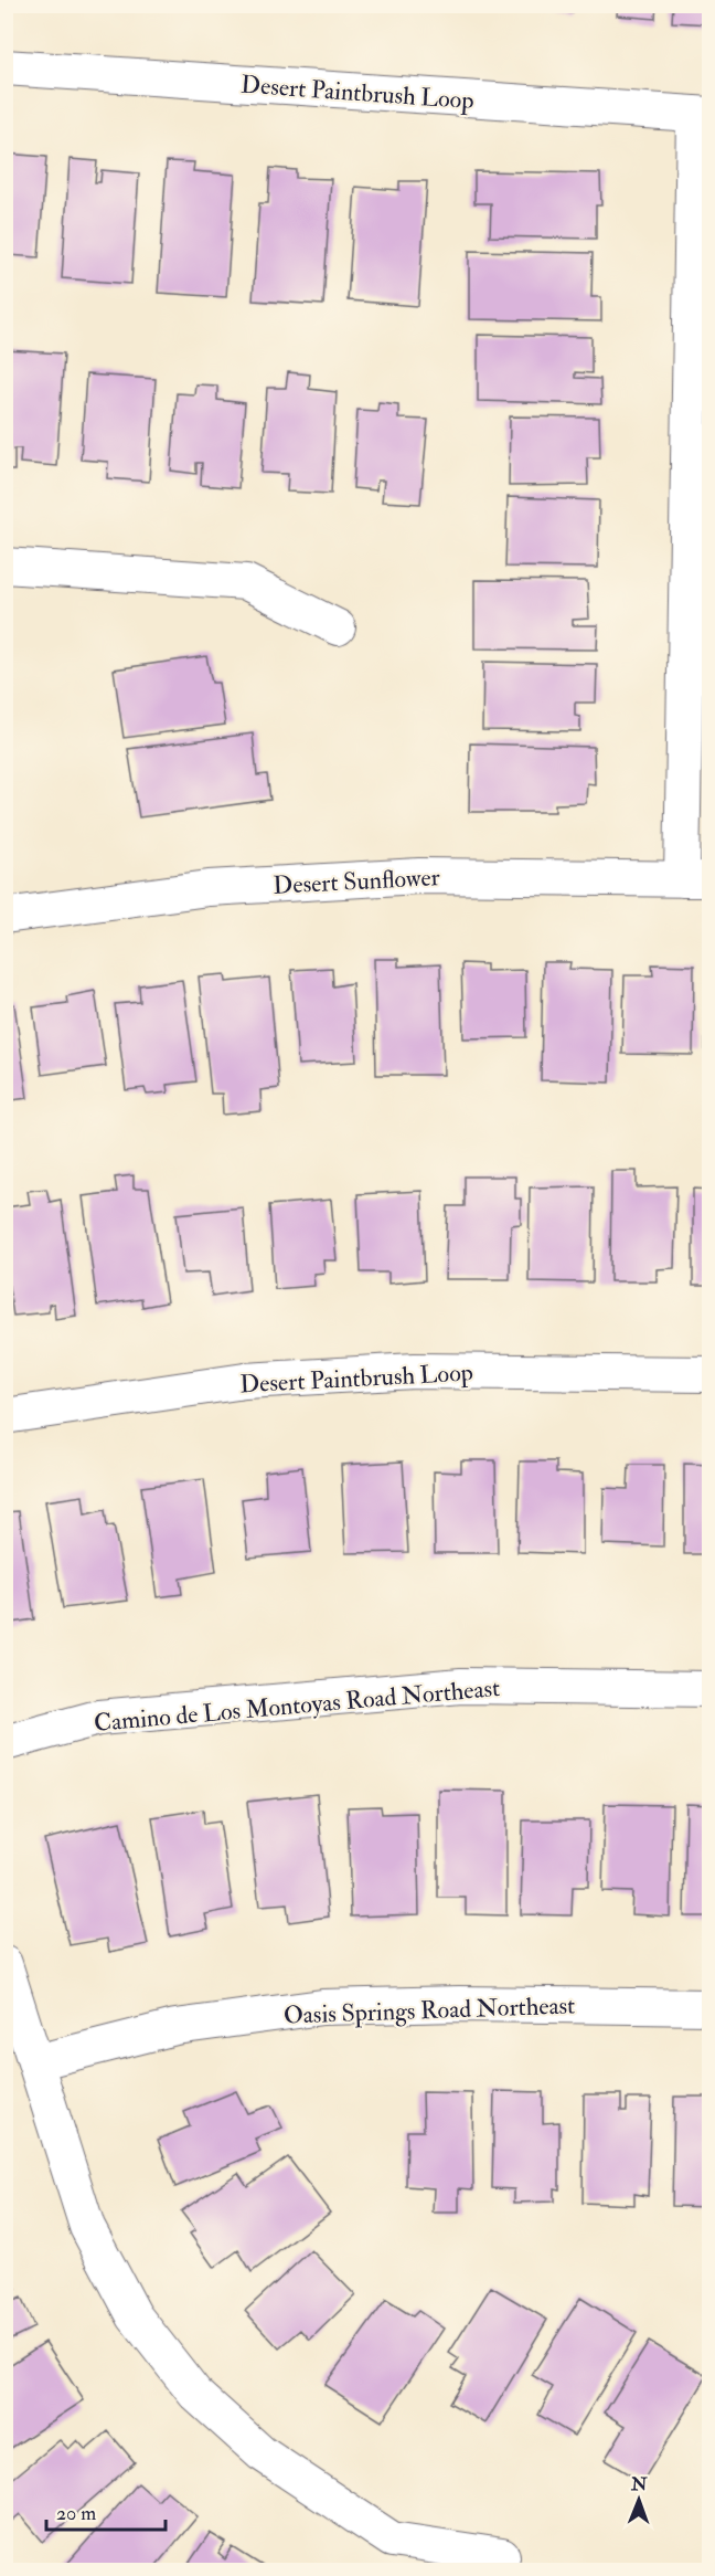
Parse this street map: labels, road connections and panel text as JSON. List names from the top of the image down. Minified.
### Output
{"streets":{"street":["Desert Paintbrush Loop","Desert Sunflower","Camino de Los Montoyas Road Northeast","Oasis Springs Road Northeast"]},"scale_bar":"20 m","north":"top"}
